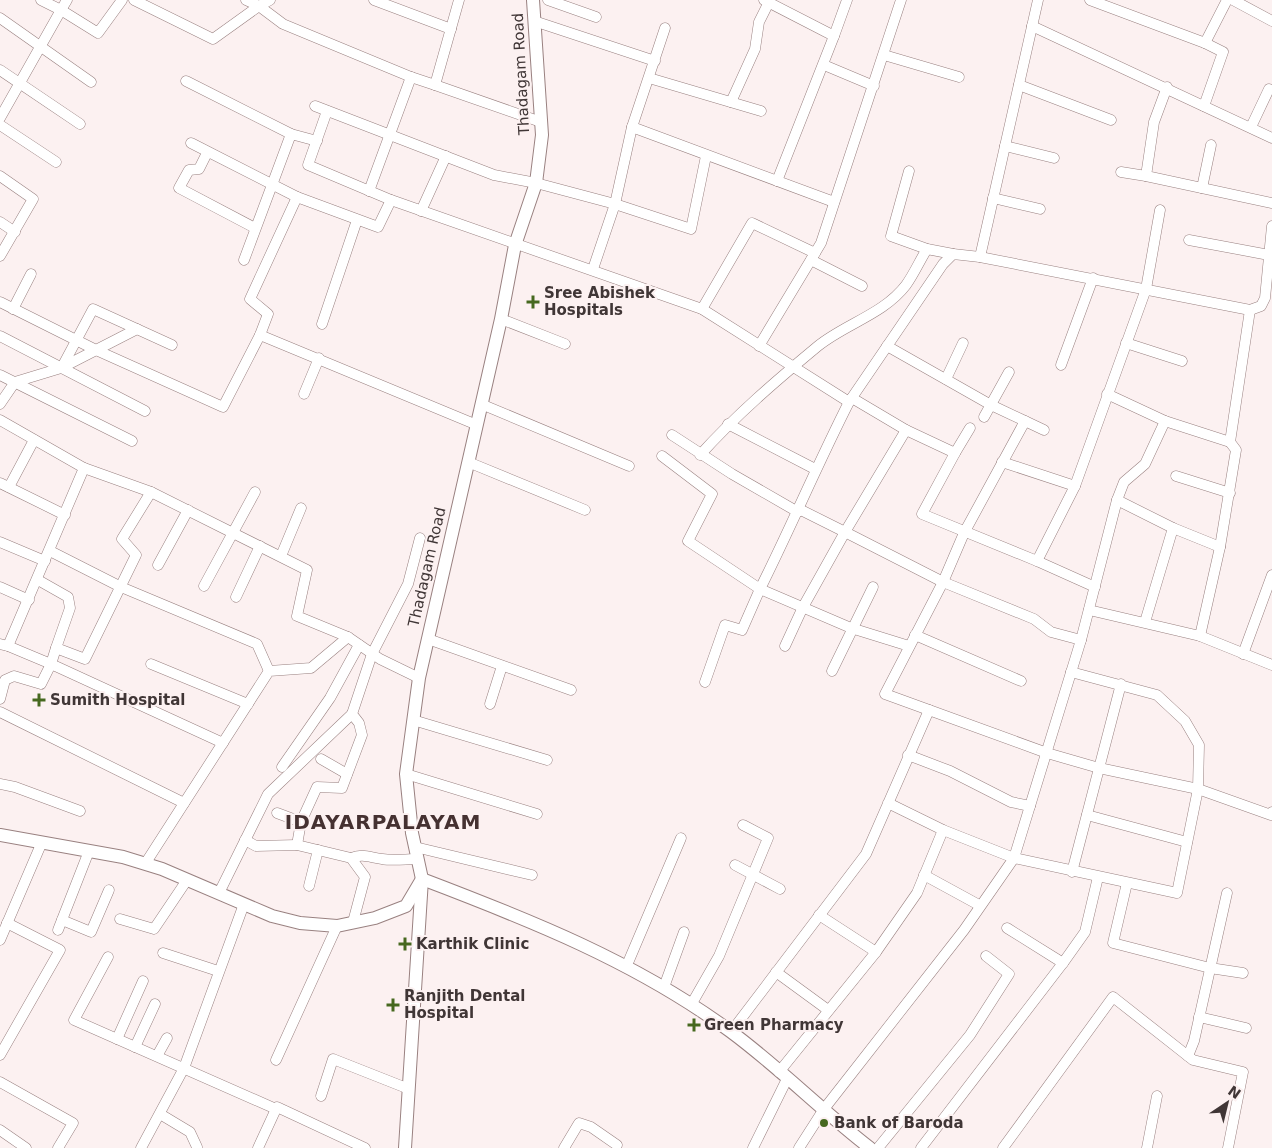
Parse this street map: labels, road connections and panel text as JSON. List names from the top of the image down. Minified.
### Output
{"streets":{"main road":["Thadagam Road"]},"districts":["IDAYARPALAYAM"],"places":{"health":["Sree Abishek Hospitals","Sumith Hospital","Karthik Clinic","Ranjith Dental Hospital","Green Pharmacy"],"other":["Bank of Baroda"]},"north":"top right"}
